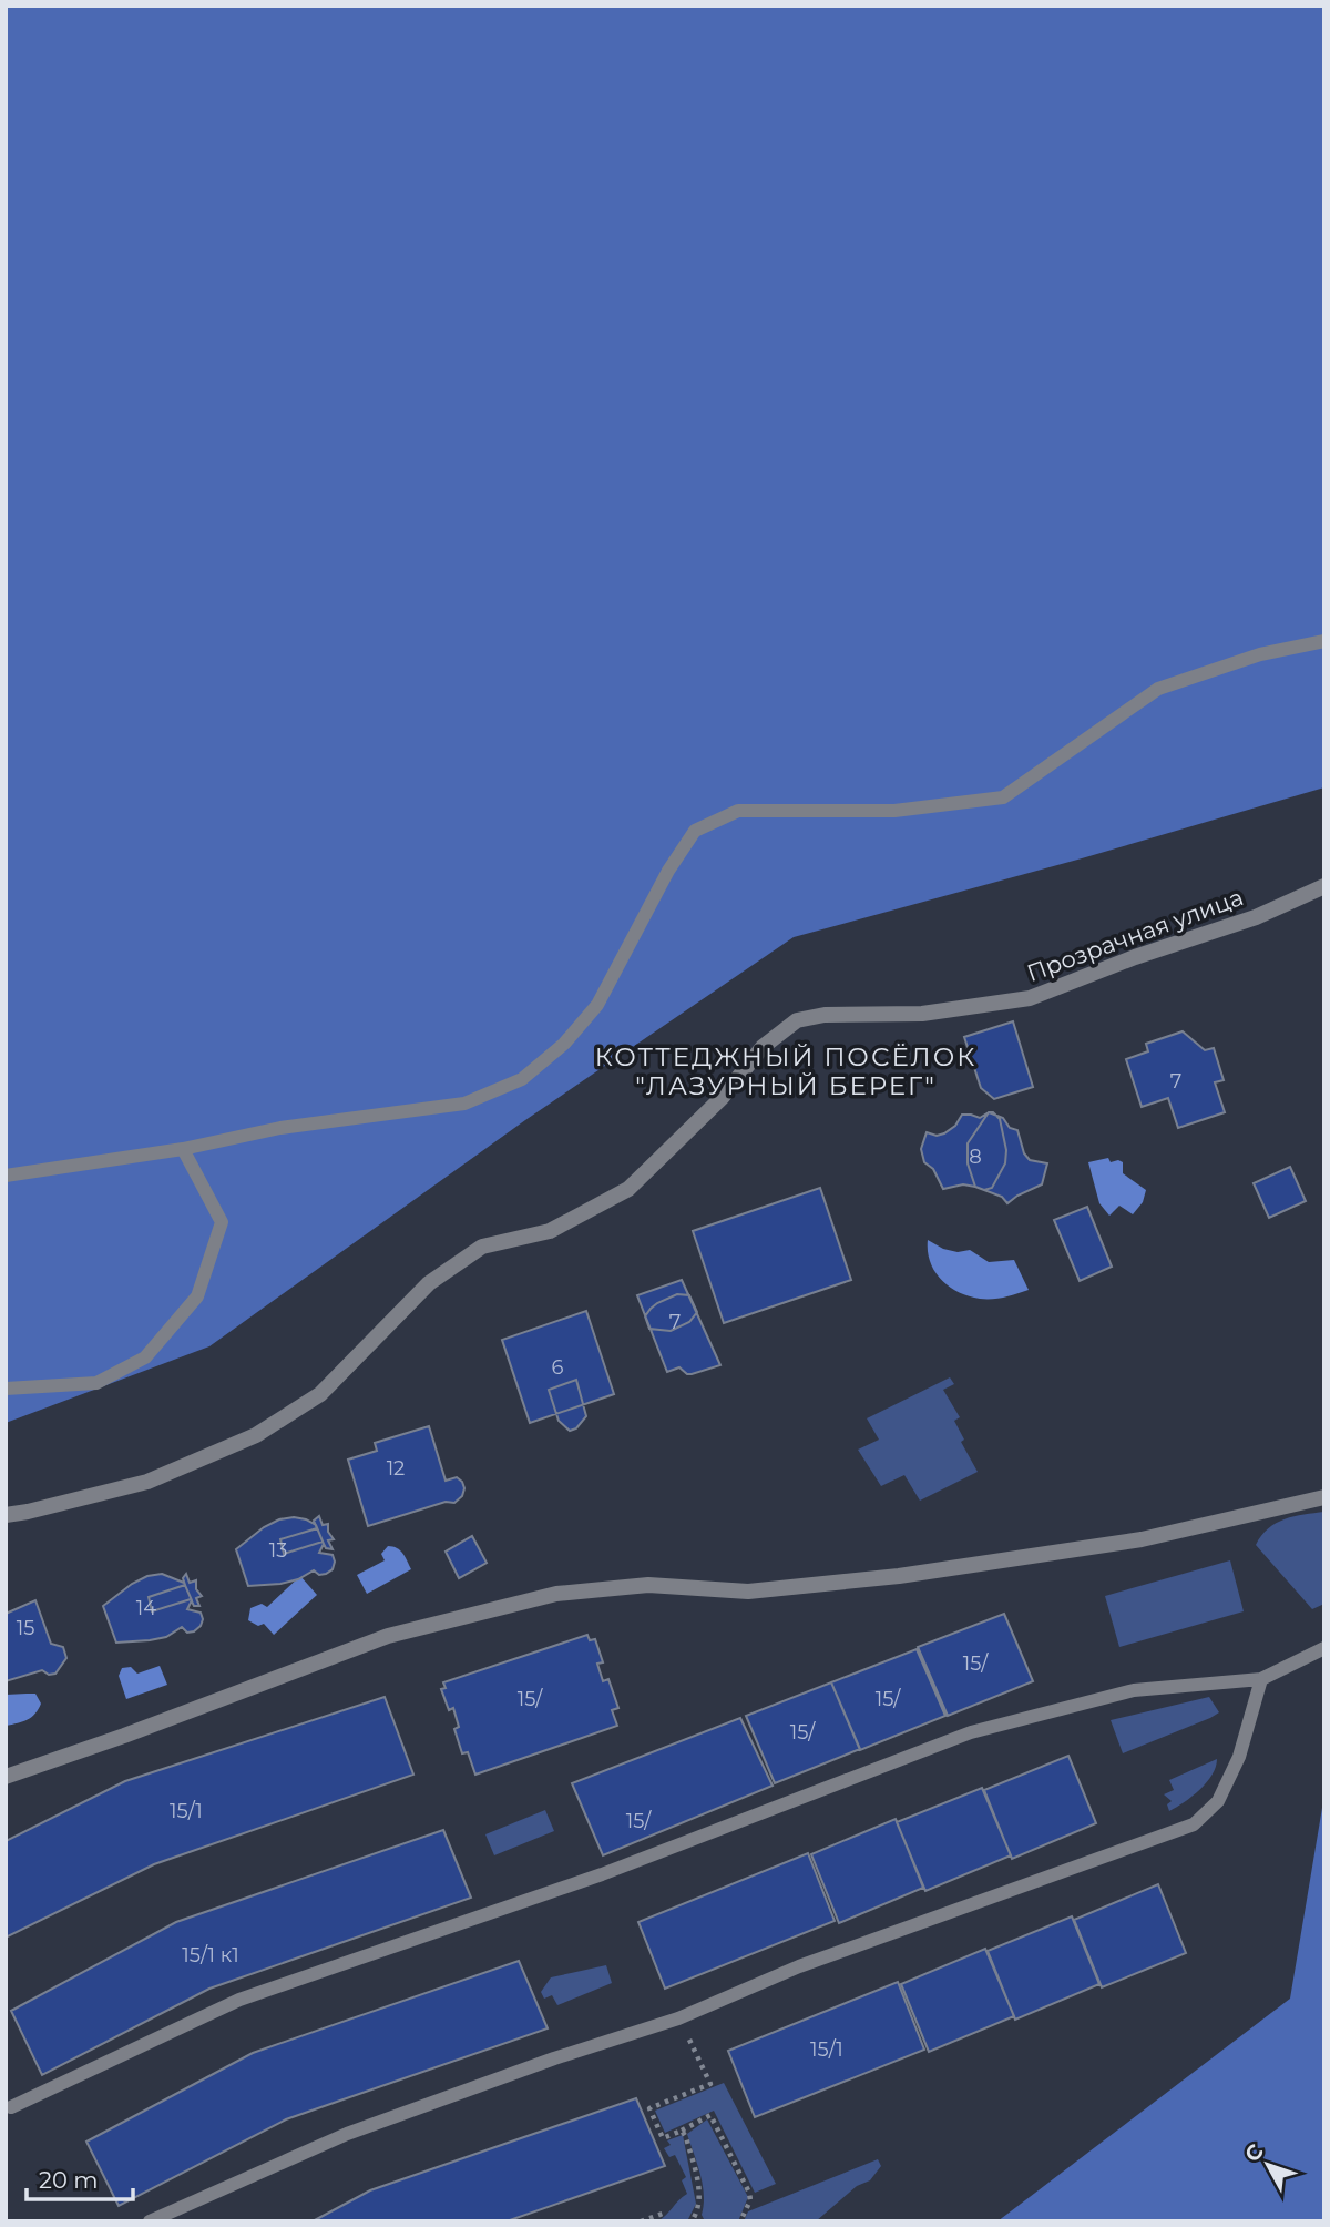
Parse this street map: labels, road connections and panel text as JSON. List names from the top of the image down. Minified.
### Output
{"streets":{"street":["Прозрачная улица"]},"districts":["КОТТЕДЖНЫЙ ПОСЁЛОК \"ЛАЗУРНЫЙ БЕРЕГ\""],"house_numbers":["7","8","7","6","12","13","14","15","15/","15/","15/","15/","15/1","15/","15/1 к1","15/1"],"scale_bar":"20 m","north":"top left"}
